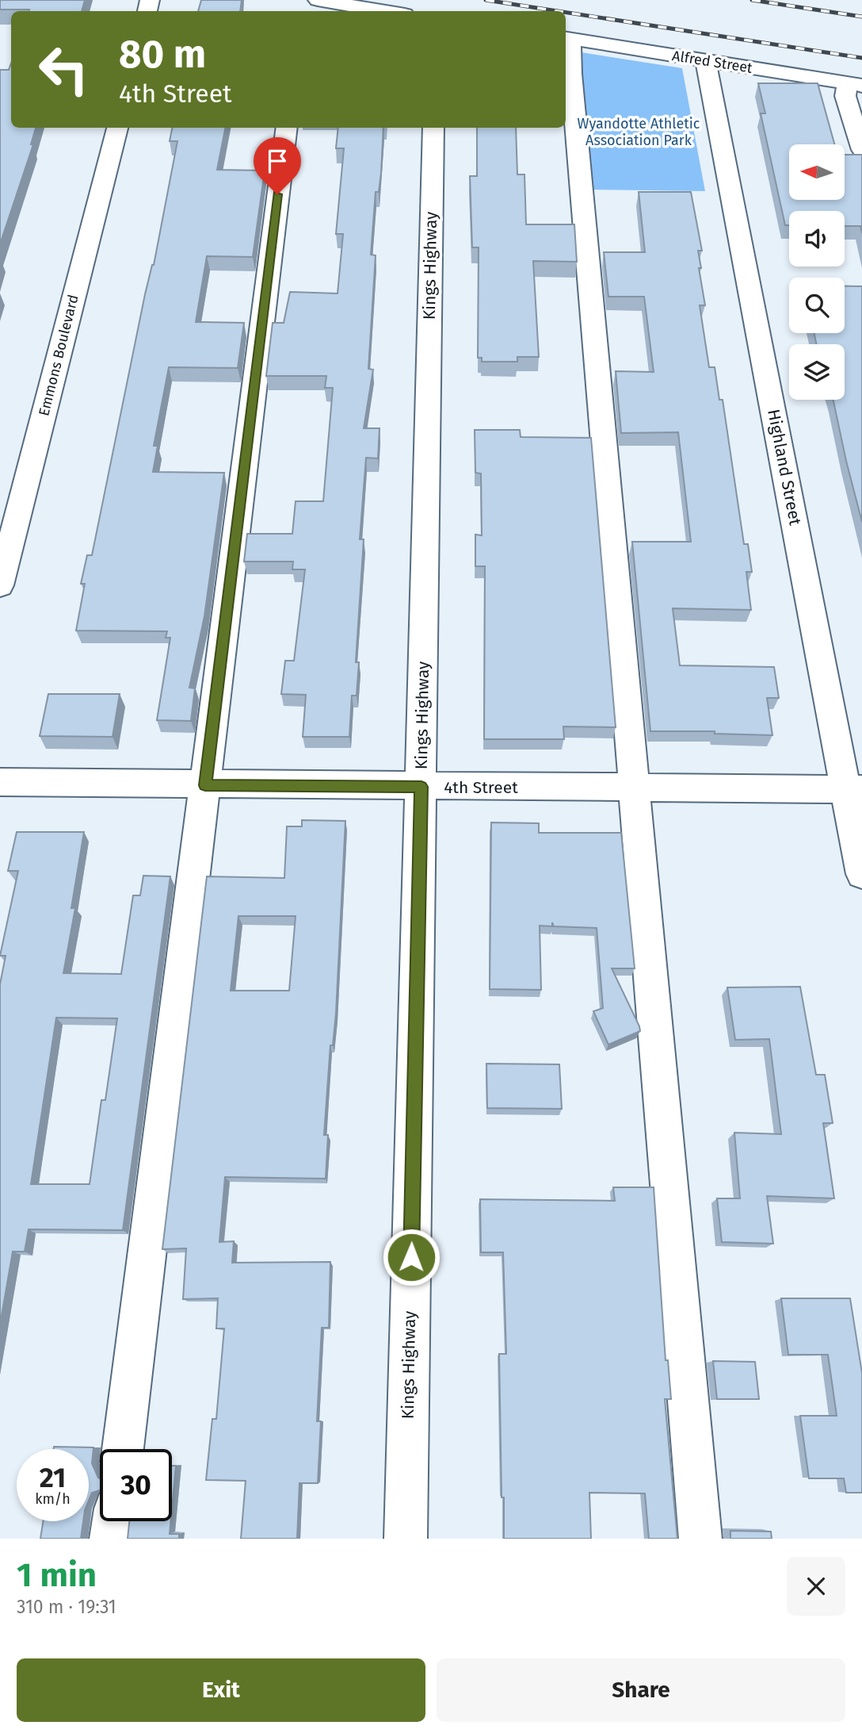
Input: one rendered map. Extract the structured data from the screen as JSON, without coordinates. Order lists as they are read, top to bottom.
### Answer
{
  "streets": {
    "street": [
      "Alfred Street",
      "Kings Highway",
      "Emmons Boulevard",
      "Highland Street",
      "4th Street"
    ]
  },
  "crossings": [
    ["Alfred Street", "Highland Street"],
    ["Kings Highway", "4th Street"],
    ["Highland Street", "4th Street"]
  ],
  "parks": ["Wyandotte Athletic Association Park"],
  "north": "left",
  "page": {
    "turn": ["80 m", "4th Street"],
    "speed": "21 km/h",
    "limit": "30",
    "heading": ["1 min", "310 m · 19:31"],
    "buttons": ["Exit", "Share"]
  }
}
